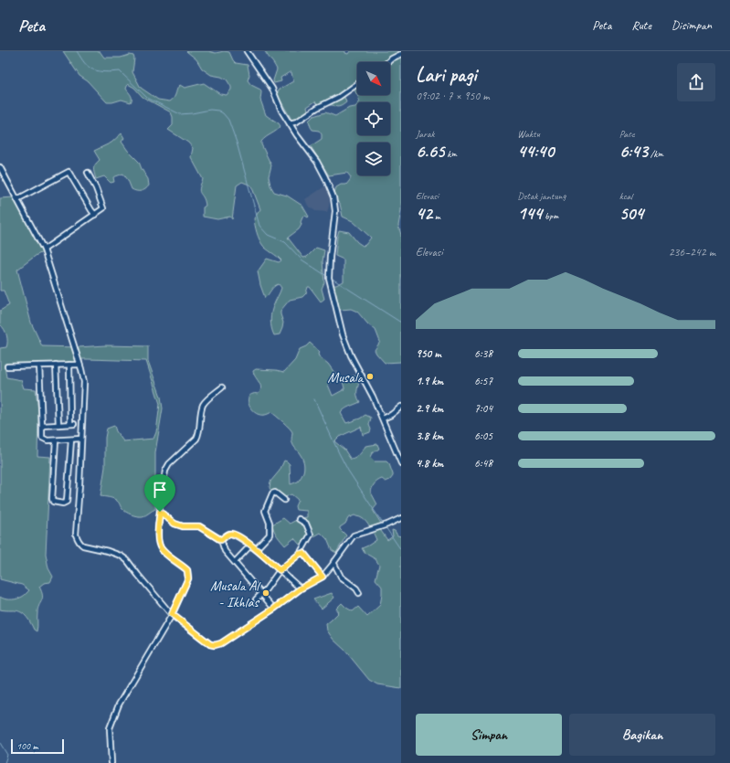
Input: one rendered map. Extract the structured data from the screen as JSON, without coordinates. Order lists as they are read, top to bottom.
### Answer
{
  "places": ["Musala", "Musala Al - Ikhlas"],
  "scale_bar": "100 m",
  "north": "bottom right",
  "page": {
    "header": "Peta",
    "nav": ["Peta", "Rute", "Disimpan"],
    "heading": ["Lari pagi", "09:02 · 7 × 950 m"],
    "stats": [
      ["Jarak", "6.65 km"],
      ["Waktu", "44:40"],
      ["Pace", "6:43 /km"],
      ["Elevasi", "42 m"],
      ["Detak jantung", "144 bpm"],
      ["kcal", "504"]
    ],
    "chart": ["Elevasi", "236–242 m"],
    "list": [
      {
        "name": "950 m",
        "note": "6:38"
      },
      {
        "name": "1.9 km",
        "note": "6:57"
      },
      {
        "name": "2.9 km",
        "note": "7:04"
      },
      {
        "name": "3.8 km",
        "note": "6:05"
      },
      {
        "name": "4.8 km",
        "note": "6:48"
      }
    ],
    "buttons": ["Simpan", "Bagikan"],
    "scale": "100 m"
  }
}
